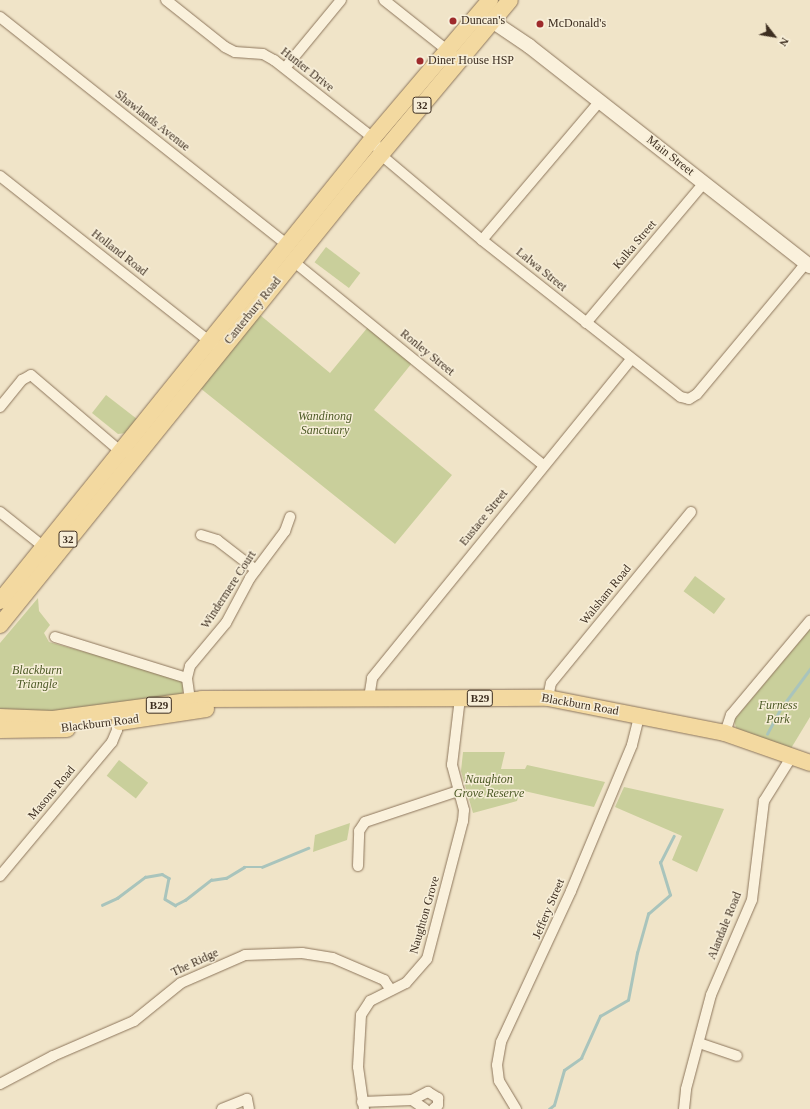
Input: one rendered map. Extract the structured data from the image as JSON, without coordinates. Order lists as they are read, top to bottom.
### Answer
{
  "streets": {
    "main road": [
      "32",
      "Canterbury Road",
      "B29",
      "Blackburn Road"
    ],
    "street": [
      "Hunter Drive",
      "Shawlands Avenue",
      "Main Street",
      "Kalka Street",
      "Holland Road",
      "Lalwa Street",
      "Ronley Street",
      "Eustace Street",
      "Windermere Court",
      "Walsham Road",
      "Masons Road",
      "Jeffery Street",
      "Naughton Grove",
      "Alandale Road",
      "The Ridge"
    ]
  },
  "crossings": [
    ["Hunter Drive", "Lalwa Street"],
    ["Hunter Drive", "Canterbury Road"],
    ["Shawlands Avenue", "Canterbury Road"],
    ["Shawlands Avenue", "Ronley Street"],
    ["Main Street", "Kalka Street"],
    ["Main Street", "Lalwa Street"],
    ["Main Street", "Canterbury Road"],
    ["Kalka Street", "Lalwa Street"],
    ["Holland Road", "Canterbury Road"],
    ["Lalwa Street", "Canterbury Road"],
    ["Lalwa Street", "Eustace Street"],
    ["Canterbury Road", "Ronley Street"],
    ["Ronley Street", "Eustace Street"],
    ["Eustace Street", "Blackburn Road"],
    ["Walsham Road", "Blackburn Road"],
    ["Blackburn Road", "Masons Road"],
    ["Blackburn Road", "Jeffery Street"],
    ["Blackburn Road", "Naughton Grove"],
    ["Blackburn Road", "Alandale Road"],
    ["Naughton Grove", "The Ridge"]
  ],
  "parks": [
    "Wandinong Sanctuary",
    "Blackburn Triangle",
    "Furness Park",
    "Naughton Grove Reserve"
  ],
  "places": ["Duncan's", "McDonald's", "Diner House HSP"],
  "north": "bottom right"
}
